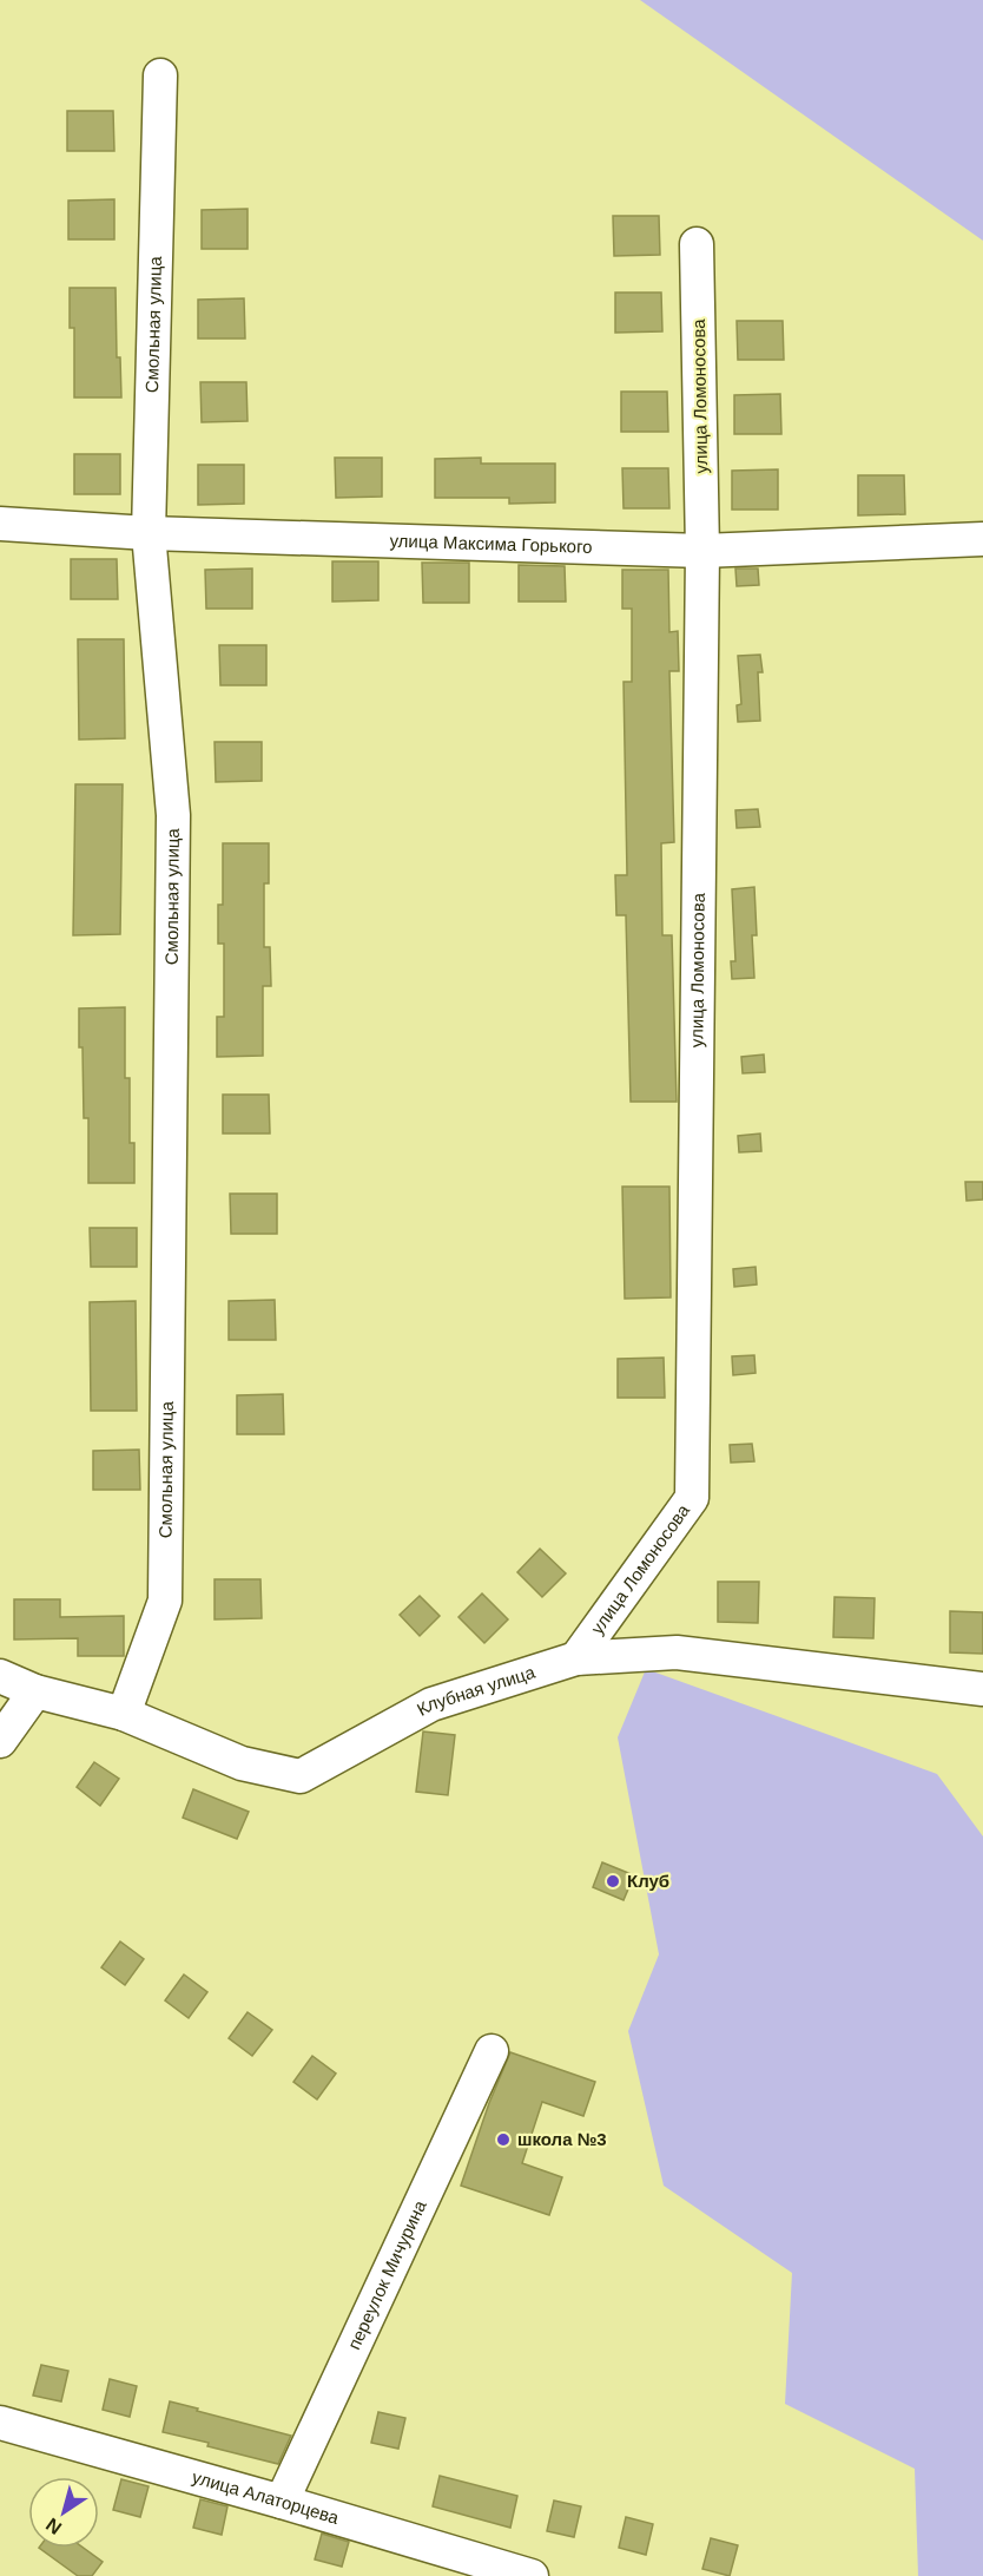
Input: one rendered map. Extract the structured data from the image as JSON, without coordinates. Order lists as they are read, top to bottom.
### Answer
{
  "streets": {
    "street": [
      "Смольная улица",
      "улица Ломоносова",
      "улица Максима Горького",
      "Клубная улица",
      "переулок Мичурина",
      "улица Алаторцева"
    ]
  },
  "crossings": [
    ["Смольная улица", "улица Максима Горького"],
    ["Смольная улица", "Клубная улица"],
    ["улица Ломоносова", "улица Максима Горького"],
    ["улица Ломоносова", "Клубная улица"],
    ["переулок Мичурина", "улица Алаторцева"]
  ],
  "places": ["Клуб", "школа №3"],
  "north": "bottom left"
}
